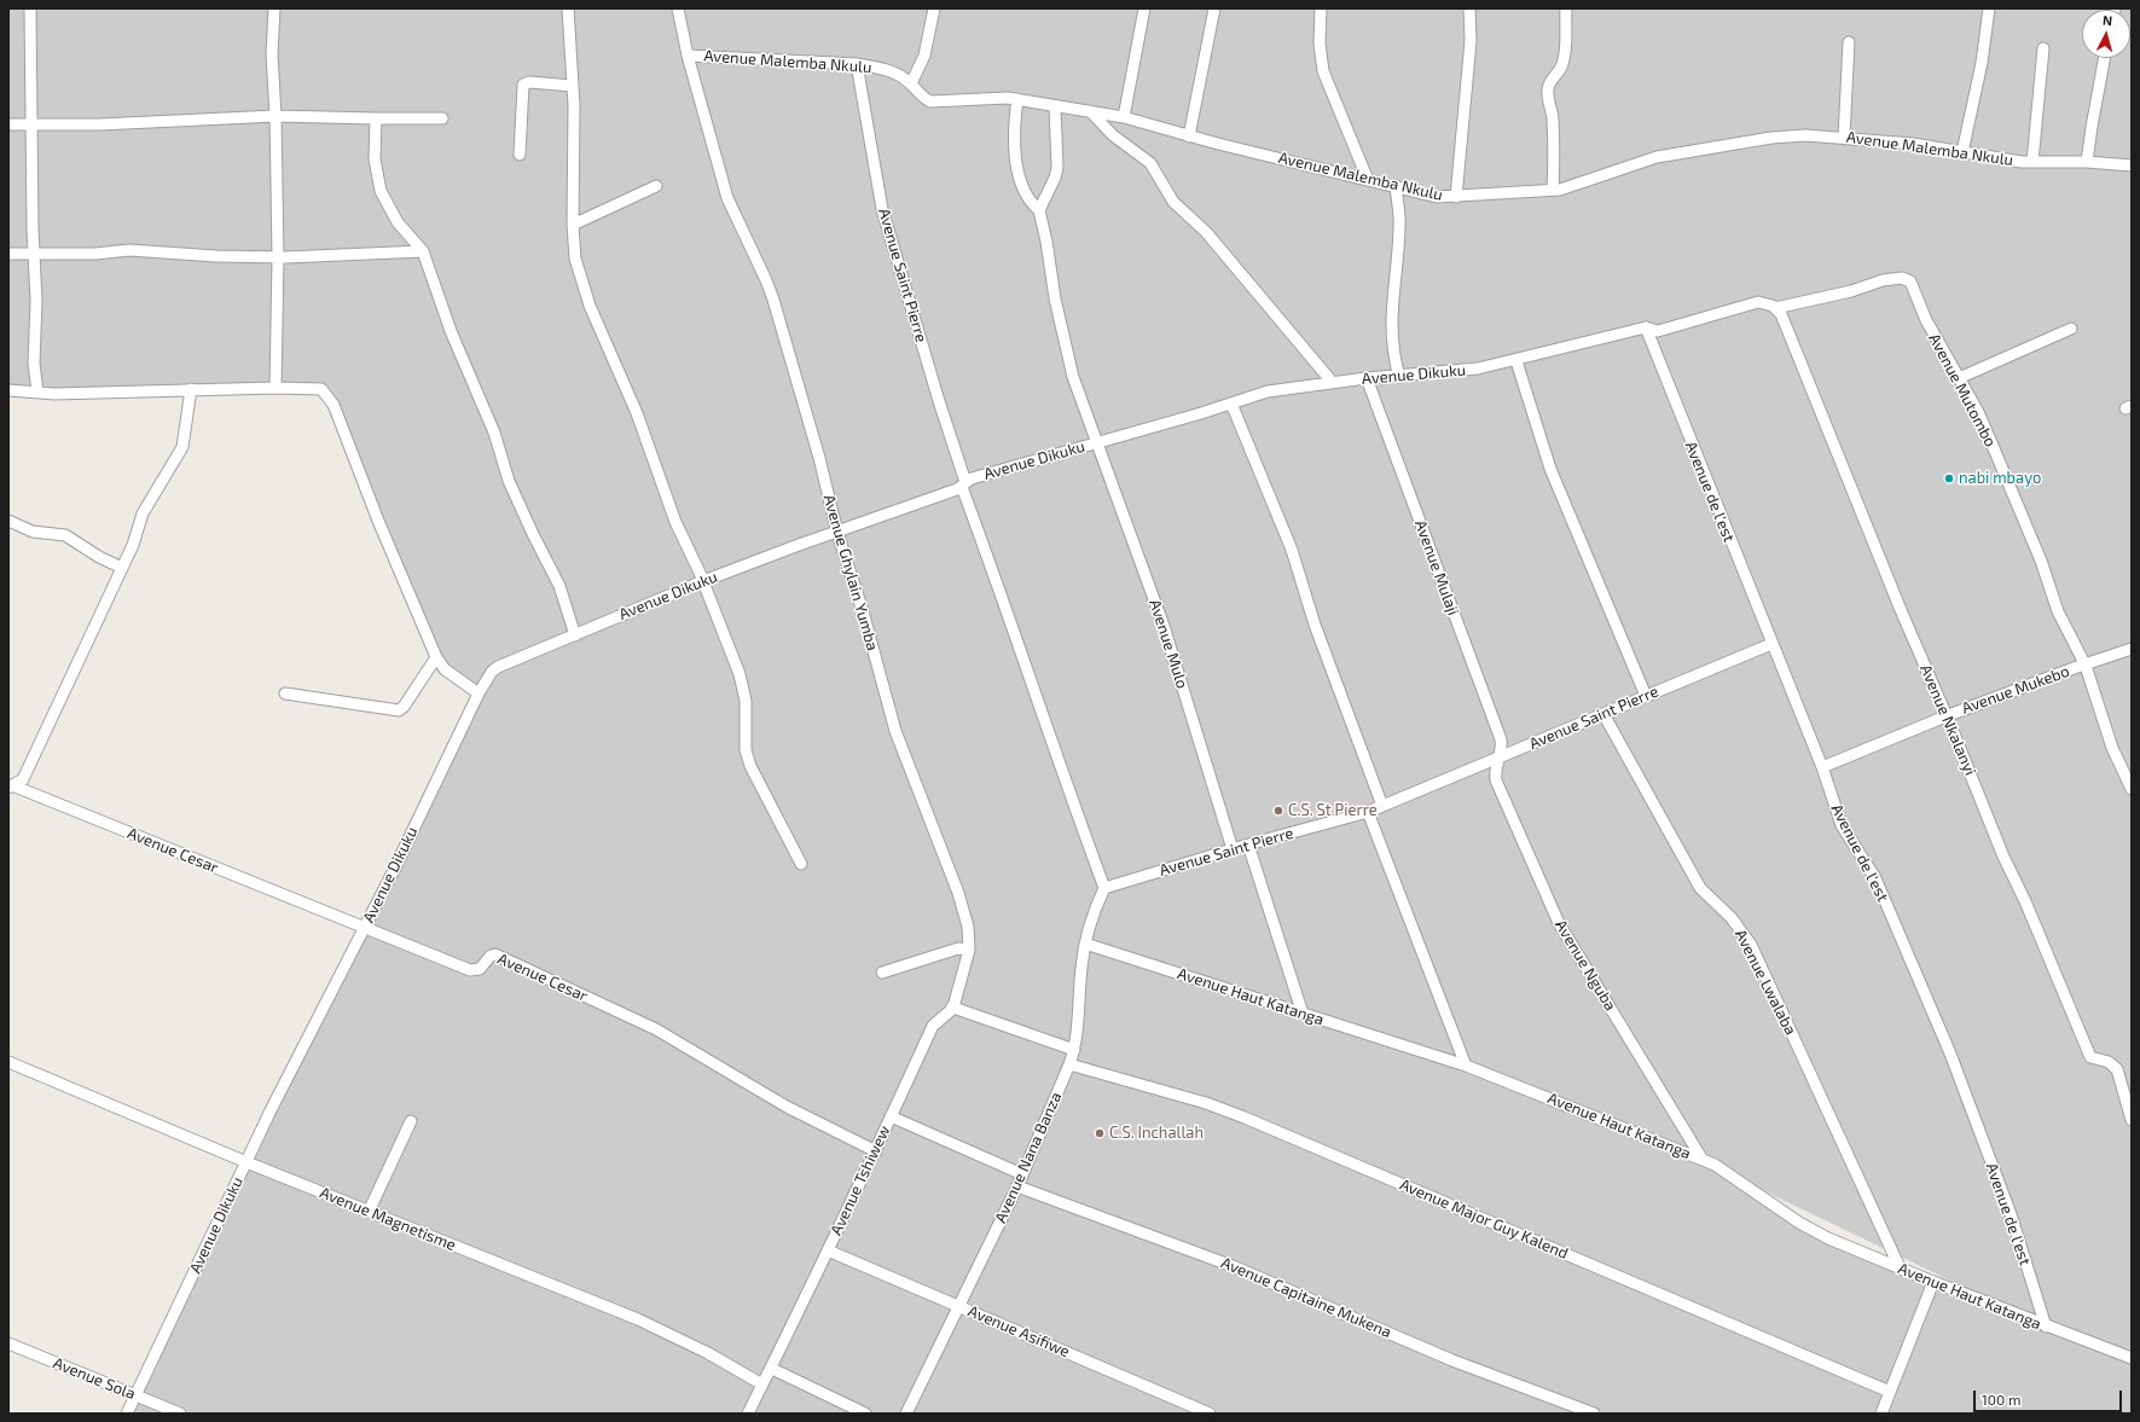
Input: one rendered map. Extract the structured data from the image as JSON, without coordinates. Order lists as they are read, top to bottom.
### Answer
{
  "streets": {
    "street": [
      "Avenue Malemba Nkulu",
      "Avenue Saint Pierre",
      "Avenue Dikuku",
      "Avenue Mutombo",
      "Avenue de l'est",
      "Avenue Mulaji",
      "Avenue Ghylain Yumba",
      "Avenue Mulo",
      "Avenue Mukebo",
      "Avenue Nkalanyi",
      "Avenue Cesar",
      "Avenue Nguba",
      "Avenue Lwalaba",
      "Avenue Haut Katanga",
      "Avenue Nana Banza",
      "Avenue Tshiwew",
      "Avenue Magnetisme",
      "Avenue Major Guy Kalend",
      "Avenue Capitaine Mukena",
      "Avenue Asifiwe",
      "Avenue Sola"
    ]
  },
  "crossings": [
    ["Avenue Malemba Nkulu", "Avenue Saint Pierre"],
    ["Avenue Malemba Nkulu", "Avenue Ghylain Yumba"],
    ["Avenue Saint Pierre", "Avenue Dikuku"],
    ["Avenue Saint Pierre", "Avenue de l'est"],
    ["Avenue Saint Pierre", "Avenue Mulaji"],
    ["Avenue Saint Pierre", "Avenue Mulo"],
    ["Avenue Saint Pierre", "Avenue Nguba"],
    ["Avenue Saint Pierre", "Avenue Lwalaba"],
    ["Avenue Saint Pierre", "Avenue Nana Banza"],
    ["Avenue Dikuku", "Avenue Mutombo"],
    ["Avenue Dikuku", "Avenue de l'est"],
    ["Avenue Dikuku", "Avenue Mulaji"],
    ["Avenue Dikuku", "Avenue Ghylain Yumba"],
    ["Avenue Dikuku", "Avenue Mulo"],
    ["Avenue Dikuku", "Avenue Nkalanyi"],
    ["Avenue Dikuku", "Avenue Cesar"],
    ["Avenue Dikuku", "Avenue Magnetisme"],
    ["Avenue Dikuku", "Avenue Sola"],
    ["Avenue Mutombo", "Avenue Mukebo"],
    ["Avenue Mutombo", "Avenue Nkalanyi"],
    ["Avenue de l'est", "Avenue Mukebo"],
    ["Avenue de l'est", "Avenue Haut Katanga"],
    ["Avenue Mulaji", "Avenue Nguba"],
    ["Avenue Mukebo", "Avenue Nkalanyi"],
    ["Avenue Cesar", "Avenue Tshiwew"],
    ["Avenue Nguba", "Avenue Haut Katanga"],
    ["Avenue Lwalaba", "Avenue Haut Katanga"],
    ["Avenue Haut Katanga", "Avenue Nana Banza"],
    ["Avenue Nana Banza", "Avenue Major Guy Kalend"],
    ["Avenue Nana Banza", "Avenue Capitaine Mukena"],
    ["Avenue Nana Banza", "Avenue Asifiwe"],
    ["Avenue Tshiwew", "Avenue Magnetisme"],
    ["Avenue Tshiwew", "Avenue Asifiwe"]
  ],
  "places": ["nabi mbayo", "C.S. St Pierre", "C.S. Inchallah"],
  "scale_bar": "100 m",
  "north": "top"
}
